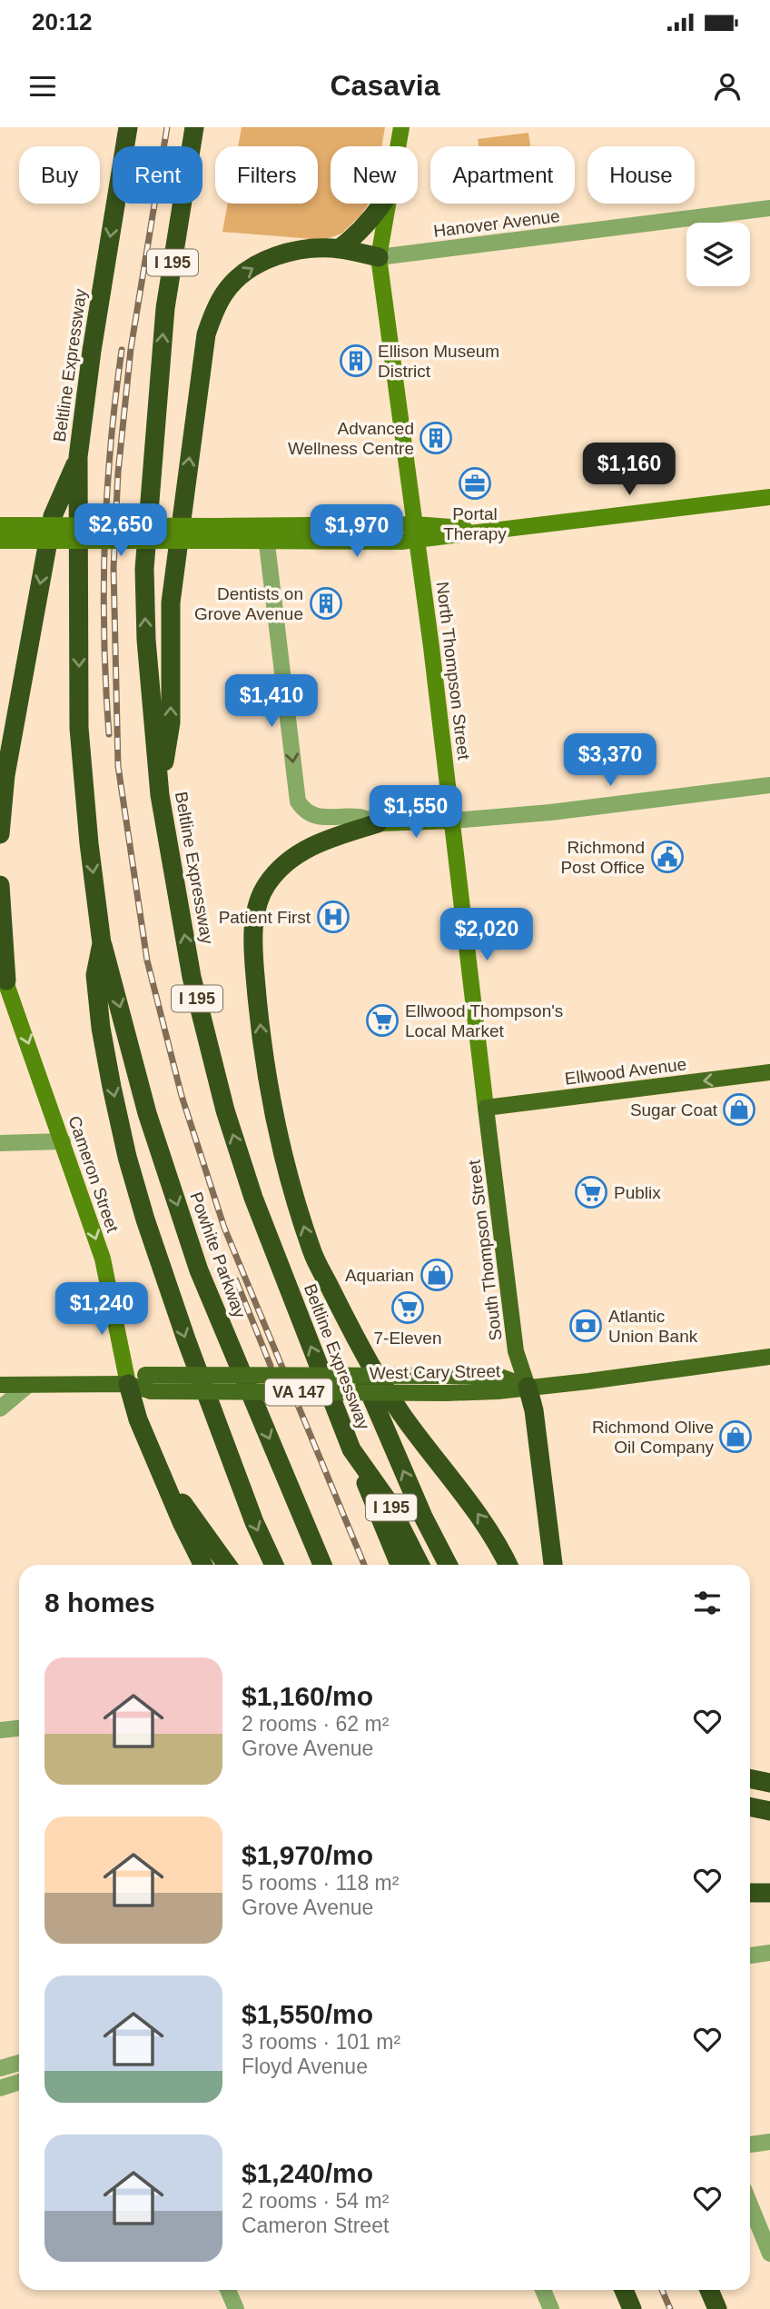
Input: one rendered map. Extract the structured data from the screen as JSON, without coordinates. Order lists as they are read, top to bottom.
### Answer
{
  "streets": {
    "highway": ["I 195", "Beltline Expressway", "Powhite Parkway"],
    "main road": [
      "North Thompson Street",
      "Ellwood Avenue",
      "Cameron Street",
      "South Thompson Street",
      "West Cary Street",
      "VA 147"
    ],
    "street": ["Hanover Avenue"]
  },
  "crossings": [
    ["Hanover Avenue", "North Thompson Street"],
    ["Beltline Expressway", "Powhite Parkway"],
    ["North Thompson Street", "Ellwood Avenue"],
    ["North Thompson Street", "South Thompson Street"],
    ["Ellwood Avenue", "South Thompson Street"],
    ["Cameron Street", "West Cary Street"],
    ["Cameron Street", "VA 147"],
    ["South Thompson Street", "West Cary Street"],
    ["West Cary Street", "VA 147"]
  ],
  "one_way": ["Ellwood Avenue", "Cameron Street"],
  "places": {
    "building": ["Ellison Museum District", "Advanced Wellness Centre", "Dentists on Grove Avenue"],
    "office": ["Portal Therapy"],
    "public building": ["Richmond Post Office"],
    "hospital": ["Patient First"],
    "supermarket": ["Ellwood Thompson's Local Market", "Publix", "7-Eleven"],
    "shop": ["Sugar Coat", "Aquarian", "Richmond Olive Oil Company"],
    "bank": ["Atlantic Union Bank"]
  },
  "page": {
    "status": "20:12",
    "header": "Casavia",
    "chip": [
      "Buy",
      "Rent",
      "Filters",
      "New",
      "Apartment",
      "House"
    ],
    "price": [
      "$1,160",
      "$2,650",
      "$1,970",
      "$1,410",
      "$3,370",
      "$1,550",
      "$2,020",
      "$1,240"
    ],
    "heading": "8 homes",
    "list": [
      {
        "name": "$1,160/mo",
        "note": "2 rooms · 62 m² · Grove Avenue"
      },
      {
        "name": "$1,970/mo",
        "note": "5 rooms · 118 m² · Grove Avenue"
      },
      {
        "name": "$1,550/mo",
        "note": "3 rooms · 101 m² · Floyd Avenue"
      },
      {
        "name": "$1,240/mo",
        "note": "2 rooms · 54 m² · Cameron Street"
      }
    ]
  }
}
